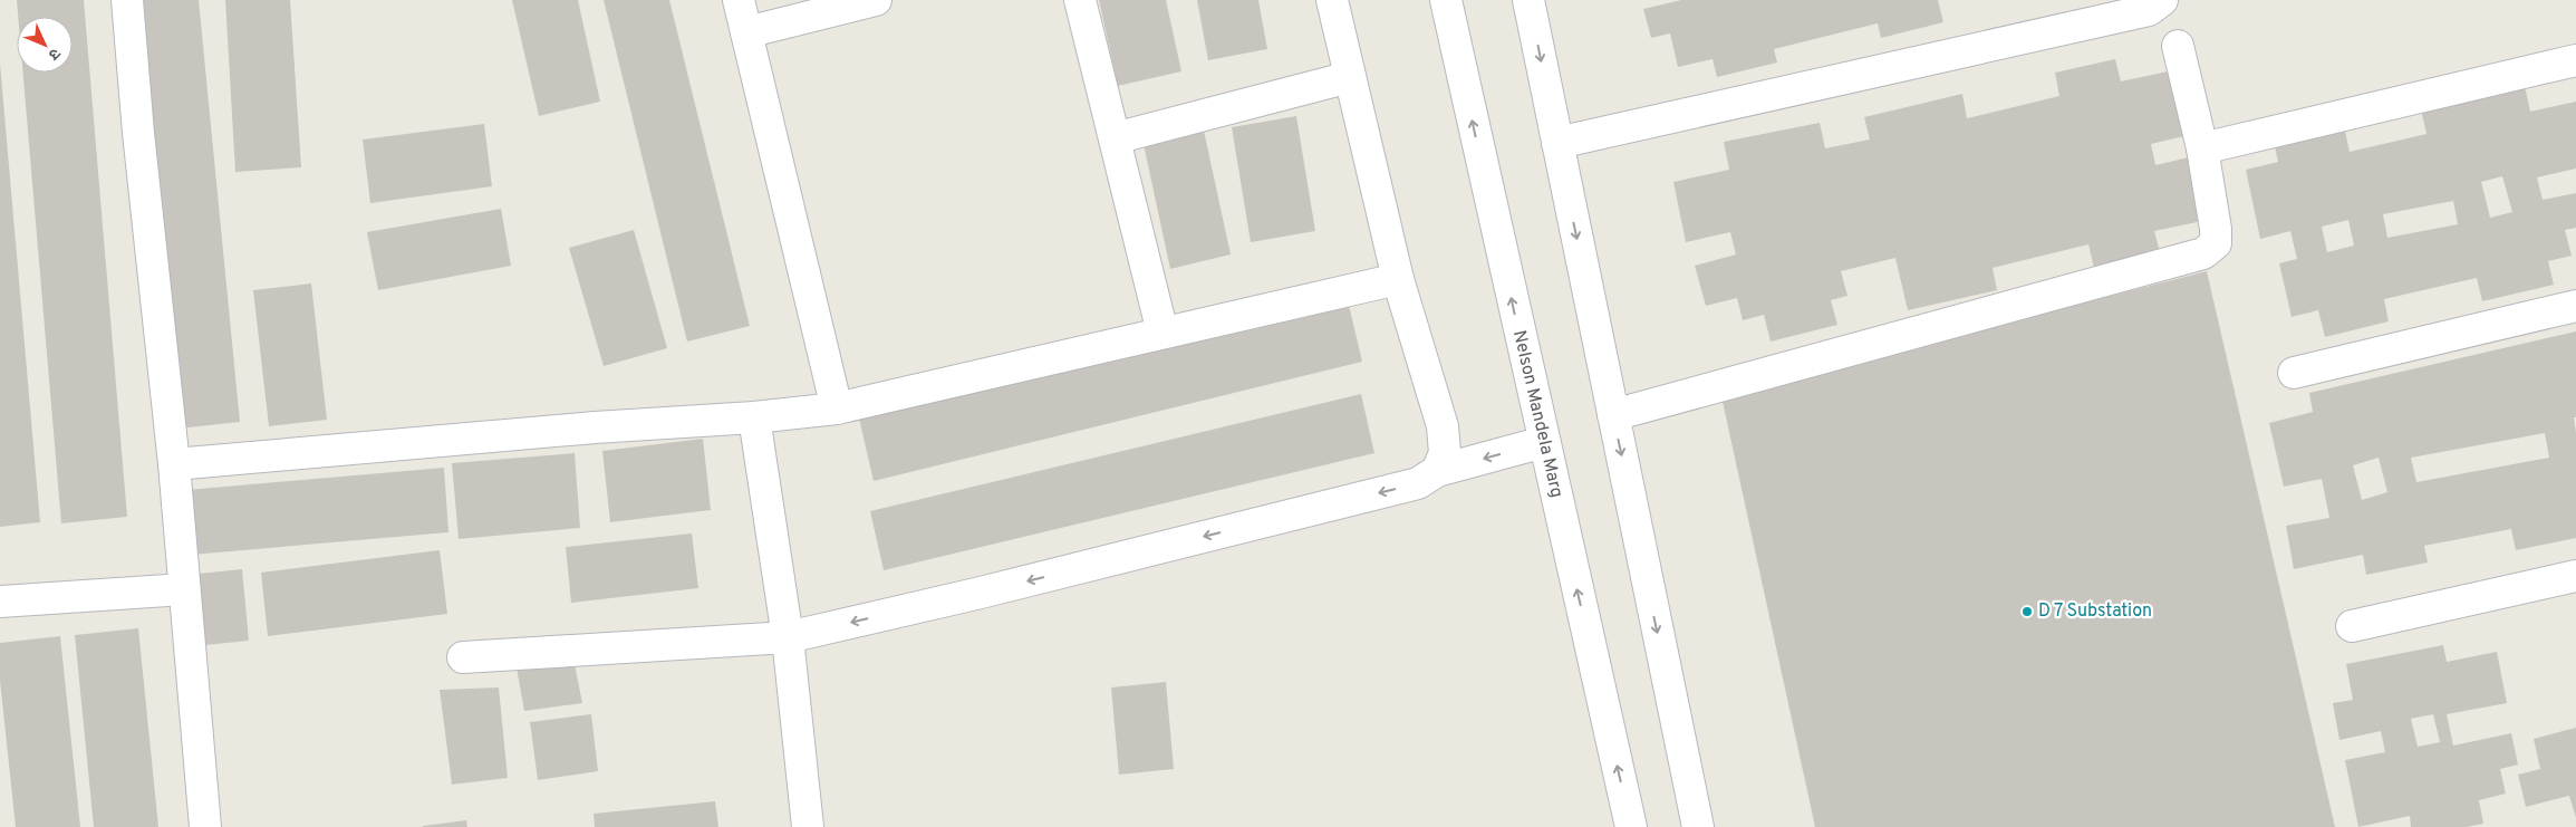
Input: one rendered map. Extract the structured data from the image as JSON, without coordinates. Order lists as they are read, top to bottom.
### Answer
{
  "streets": {
    "street": ["Nelson Mandela Marg"]
  },
  "places": ["D 7 Substation"],
  "north": "bottom right"
}
